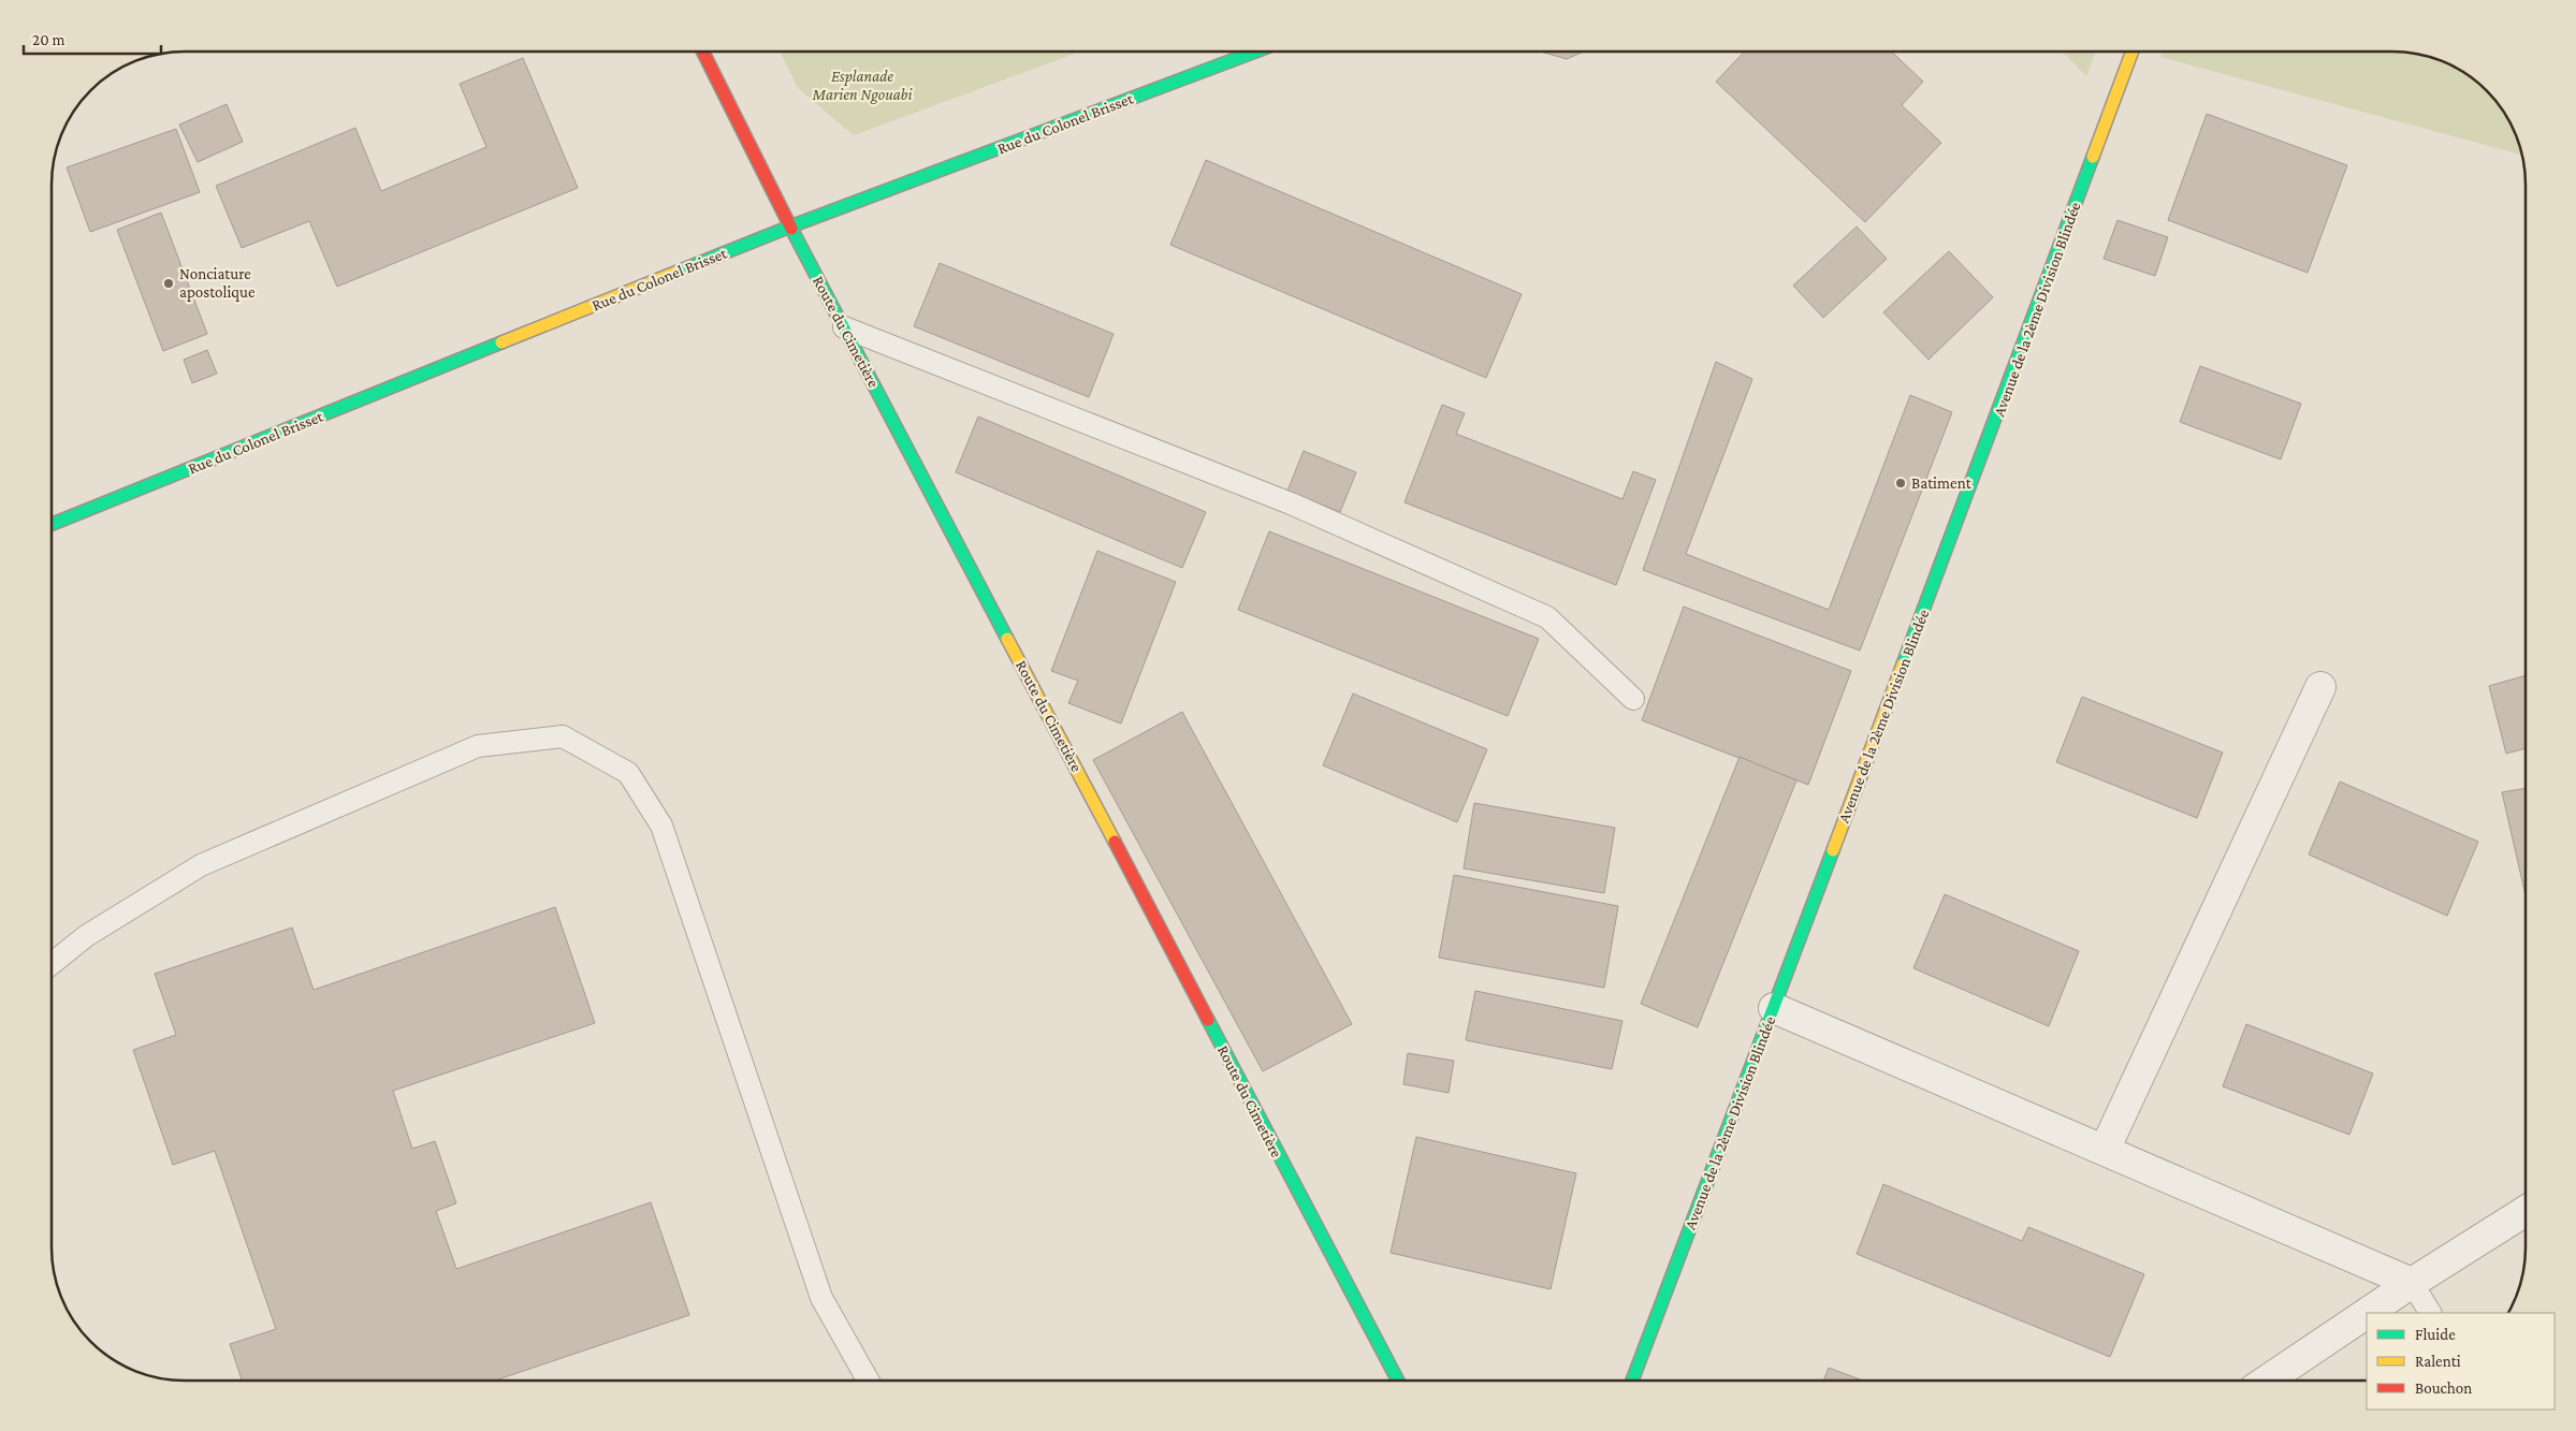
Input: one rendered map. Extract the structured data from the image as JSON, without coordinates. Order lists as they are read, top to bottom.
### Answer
{
  "streets": {
    "street": ["Rue du Colonel Brisset", "Avenue de la 2ème Division Blindée", "Route du Cimetière"]
  },
  "crossings": [
    ["Rue du Colonel Brisset", "Route du Cimetière"]
  ],
  "parks": ["Esplanade Marien Ngouabi"],
  "places": ["Nonciature apostolique", "Batiment"],
  "legend": ["Fluide", "Ralenti", "Bouchon"],
  "scale_bar": "20 m"
}
